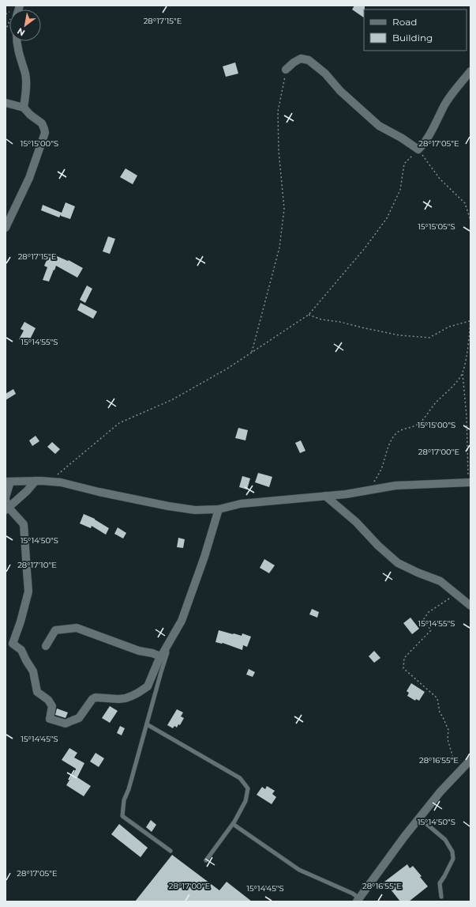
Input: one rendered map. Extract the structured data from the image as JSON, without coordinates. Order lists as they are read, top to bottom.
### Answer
{
  "legend": ["Road", "Building"],
  "north": "bottom left",
  "coordinates": [
    "28°17'15\"E",
    "15°15'00\"S",
    "28°17'05\"E",
    "15°15'05\"S",
    "15°14'55\"S",
    "28°17'00\"E",
    "15°14'50\"S",
    "28°17'10\"E",
    "15°14'45\"S",
    "28°16'55\"E"
  ]
}
